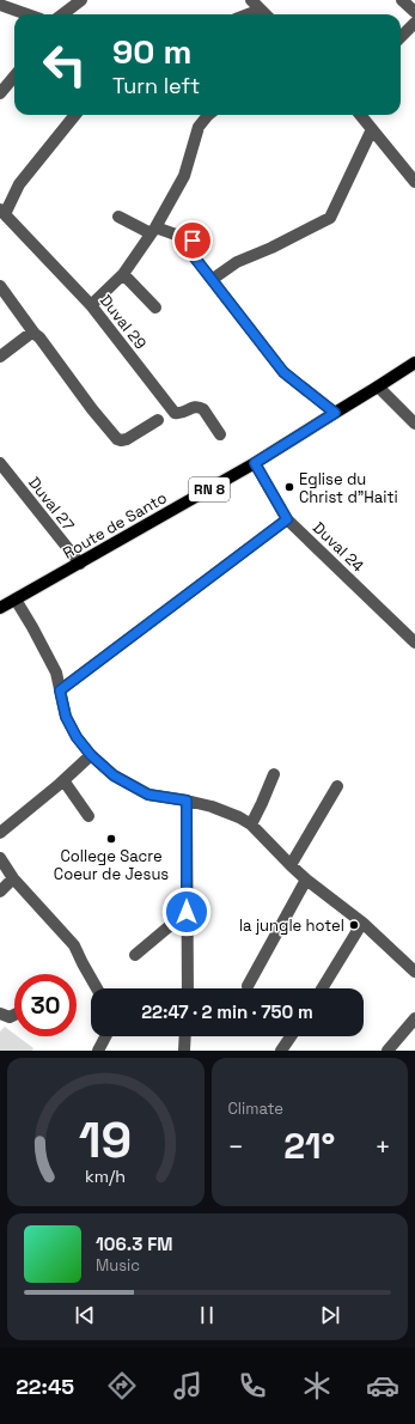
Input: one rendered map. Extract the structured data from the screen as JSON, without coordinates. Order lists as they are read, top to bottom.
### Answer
{
  "streets": {
    "main road": ["RN 8", "Route de Santo"],
    "street": ["Duval 29", "Duval 27", "Duval 24"]
  },
  "crossings": [
    ["Duval 27", "Route de Santo"],
    ["Route de Santo", "Duval 24"]
  ],
  "places": ["Eglise du Christ d\"Haiti", "College Sacre Coeur de Jesus", "la jungle hotel"],
  "page": {
    "turn": ["90 m", "Turn left"],
    "limit": "30",
    "trip": "22:47 · 2 min · 750 m",
    "tile": "Climate",
    "heat": ["−", "21°", "+"],
    "song": ["106.3 FM", "Music"],
    "tabs": "22:45",
    "gauge": ["19", "km/h"]
  }
}
